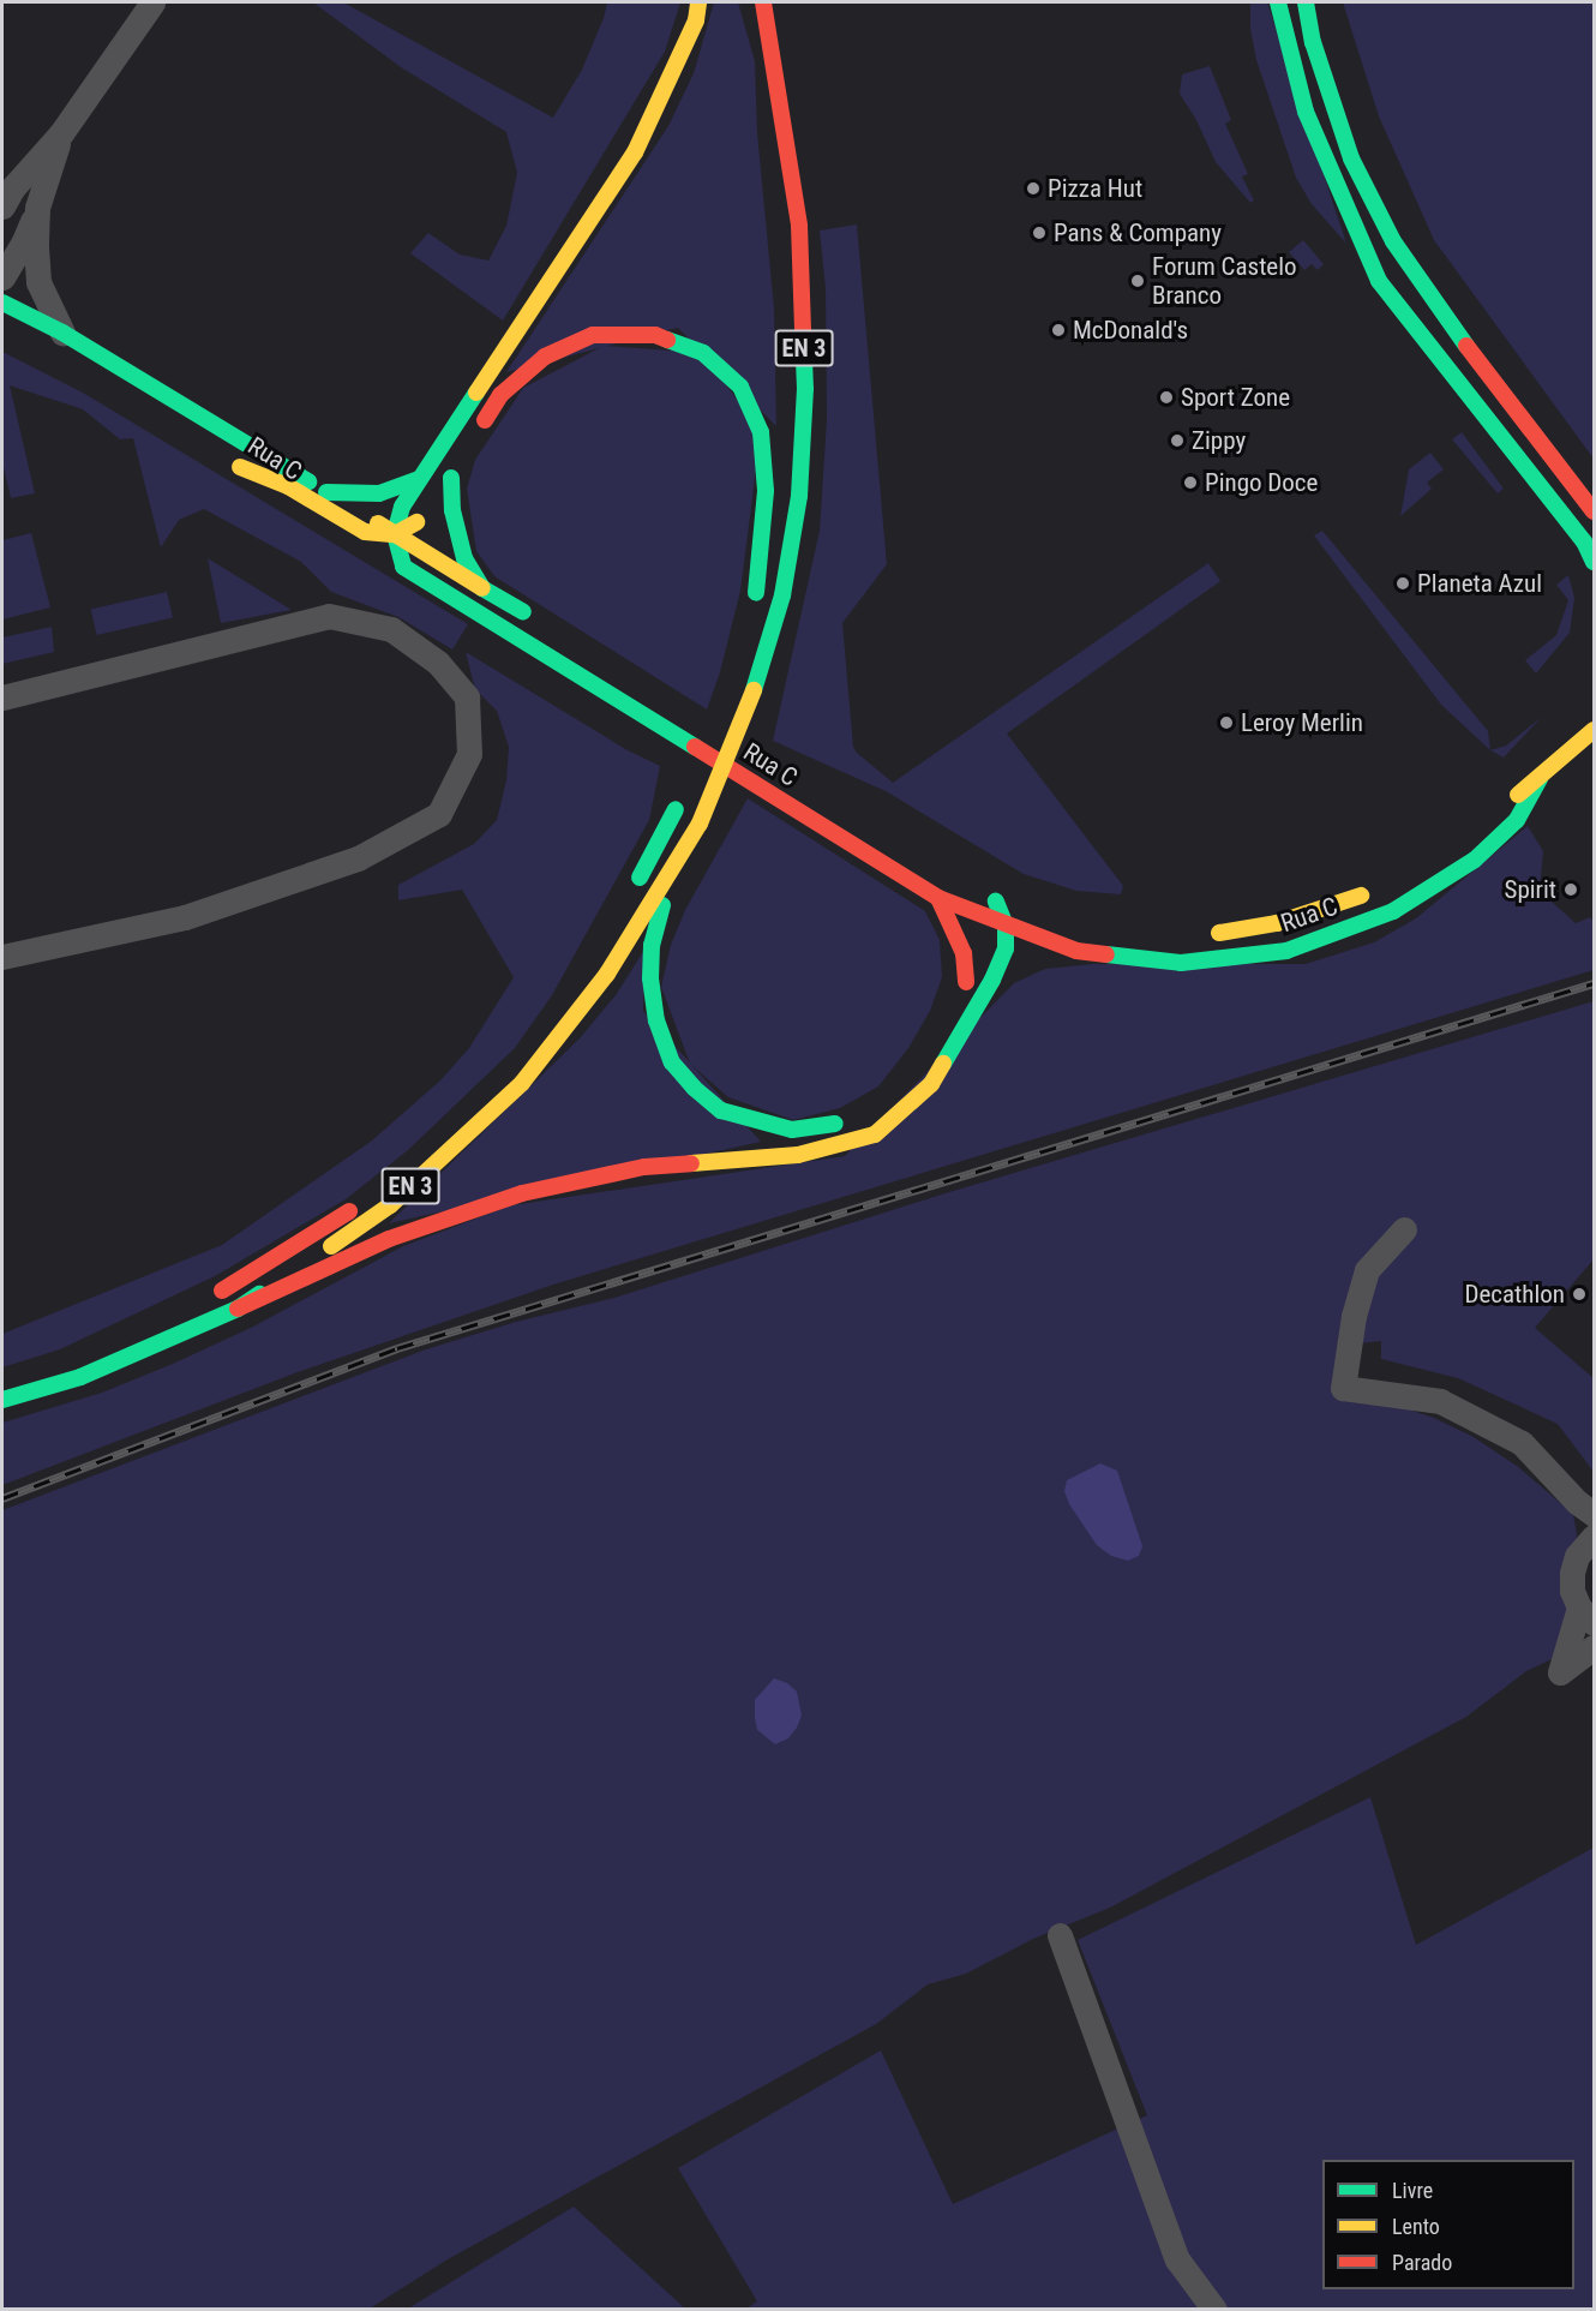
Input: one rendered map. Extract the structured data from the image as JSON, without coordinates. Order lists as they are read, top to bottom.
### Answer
{
  "streets": {
    "main road": ["EN 3", "Rua C"]
  },
  "places": [
    "Pizza Hut",
    "Pans & Company",
    "Forum Castelo Branco",
    "McDonald's",
    "Sport Zone",
    "Zippy",
    "Pingo Doce",
    "Planeta Azul",
    "Leroy Merlin",
    "Spirit",
    "Decathlon"
  ],
  "legend": ["Livre", "Lento", "Parado"]
}
